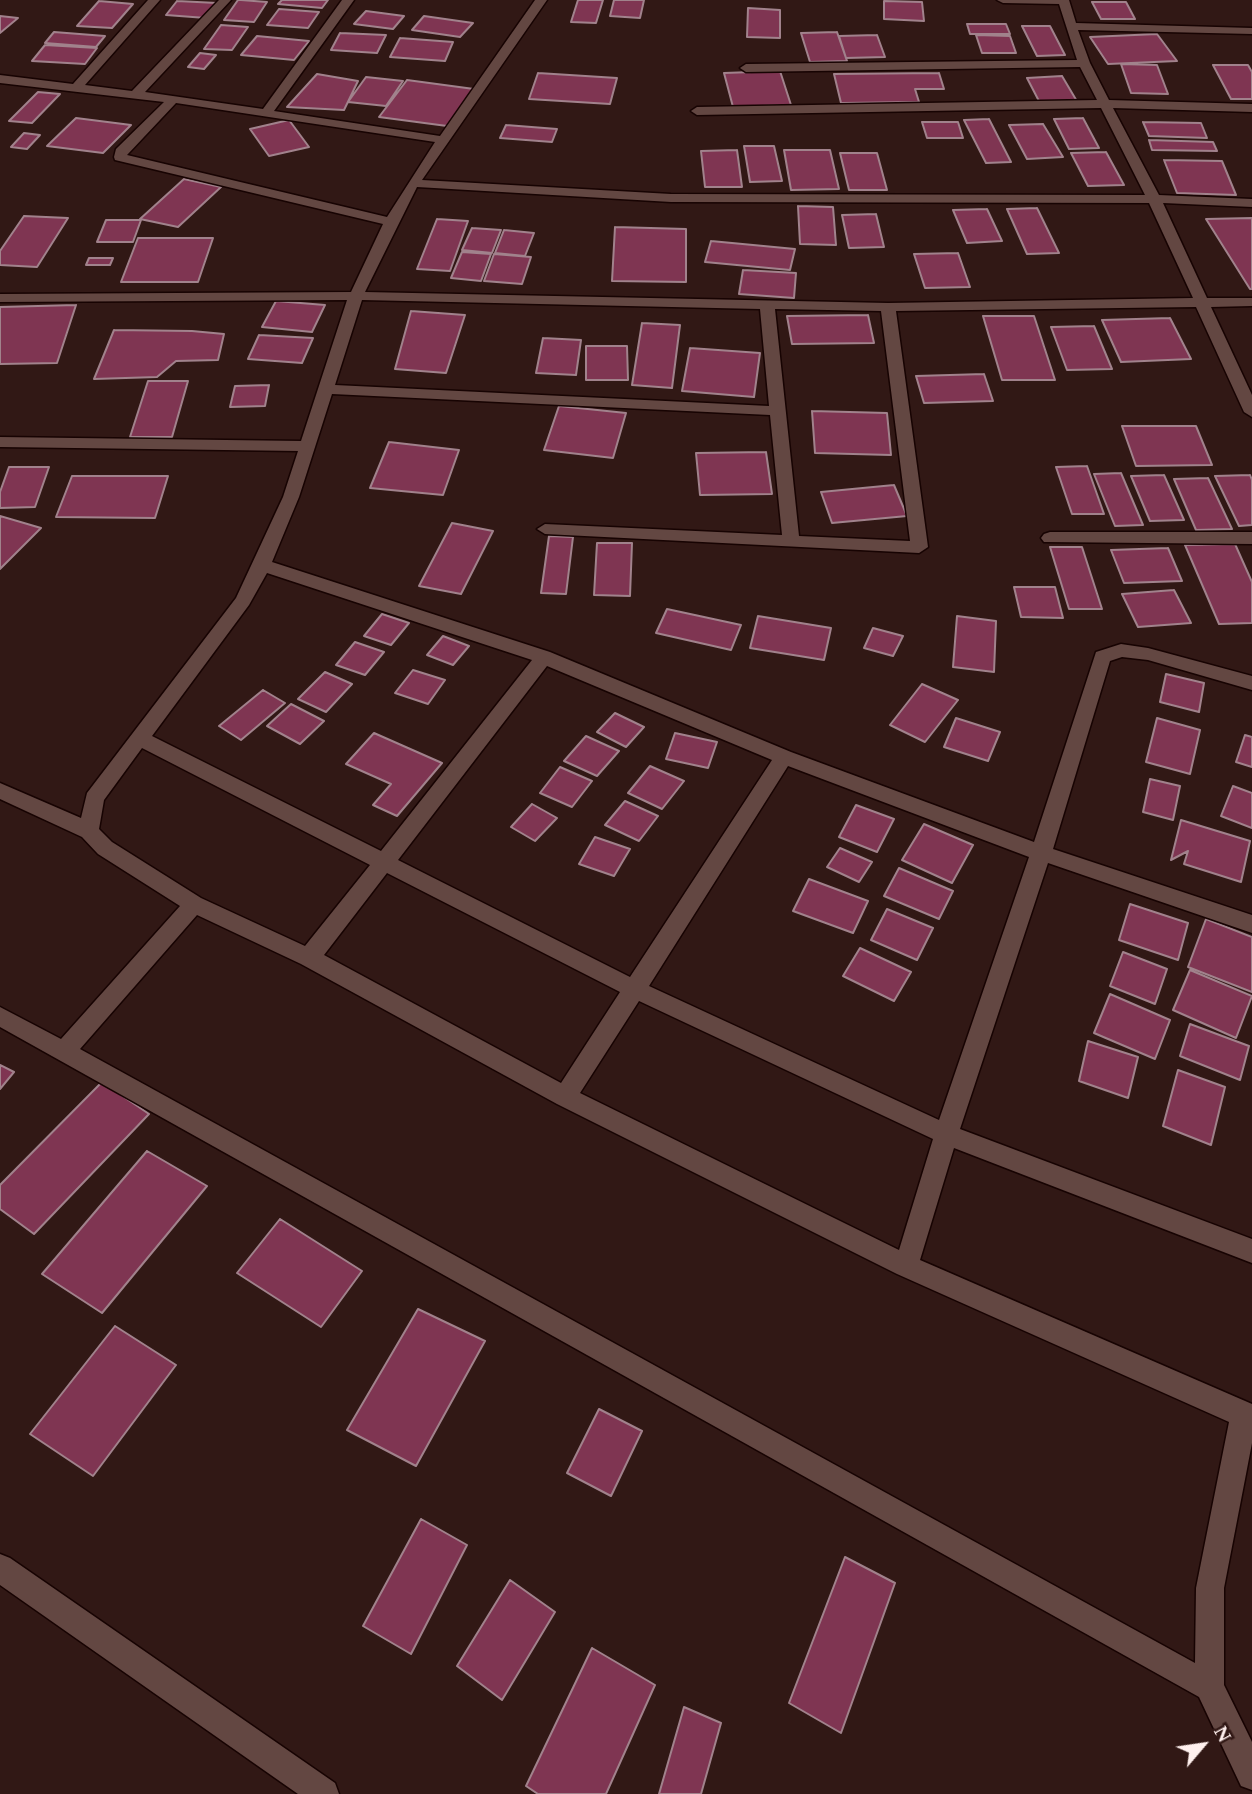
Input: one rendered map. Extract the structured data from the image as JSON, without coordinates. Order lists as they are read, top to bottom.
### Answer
{
  "north": "top right"
}
